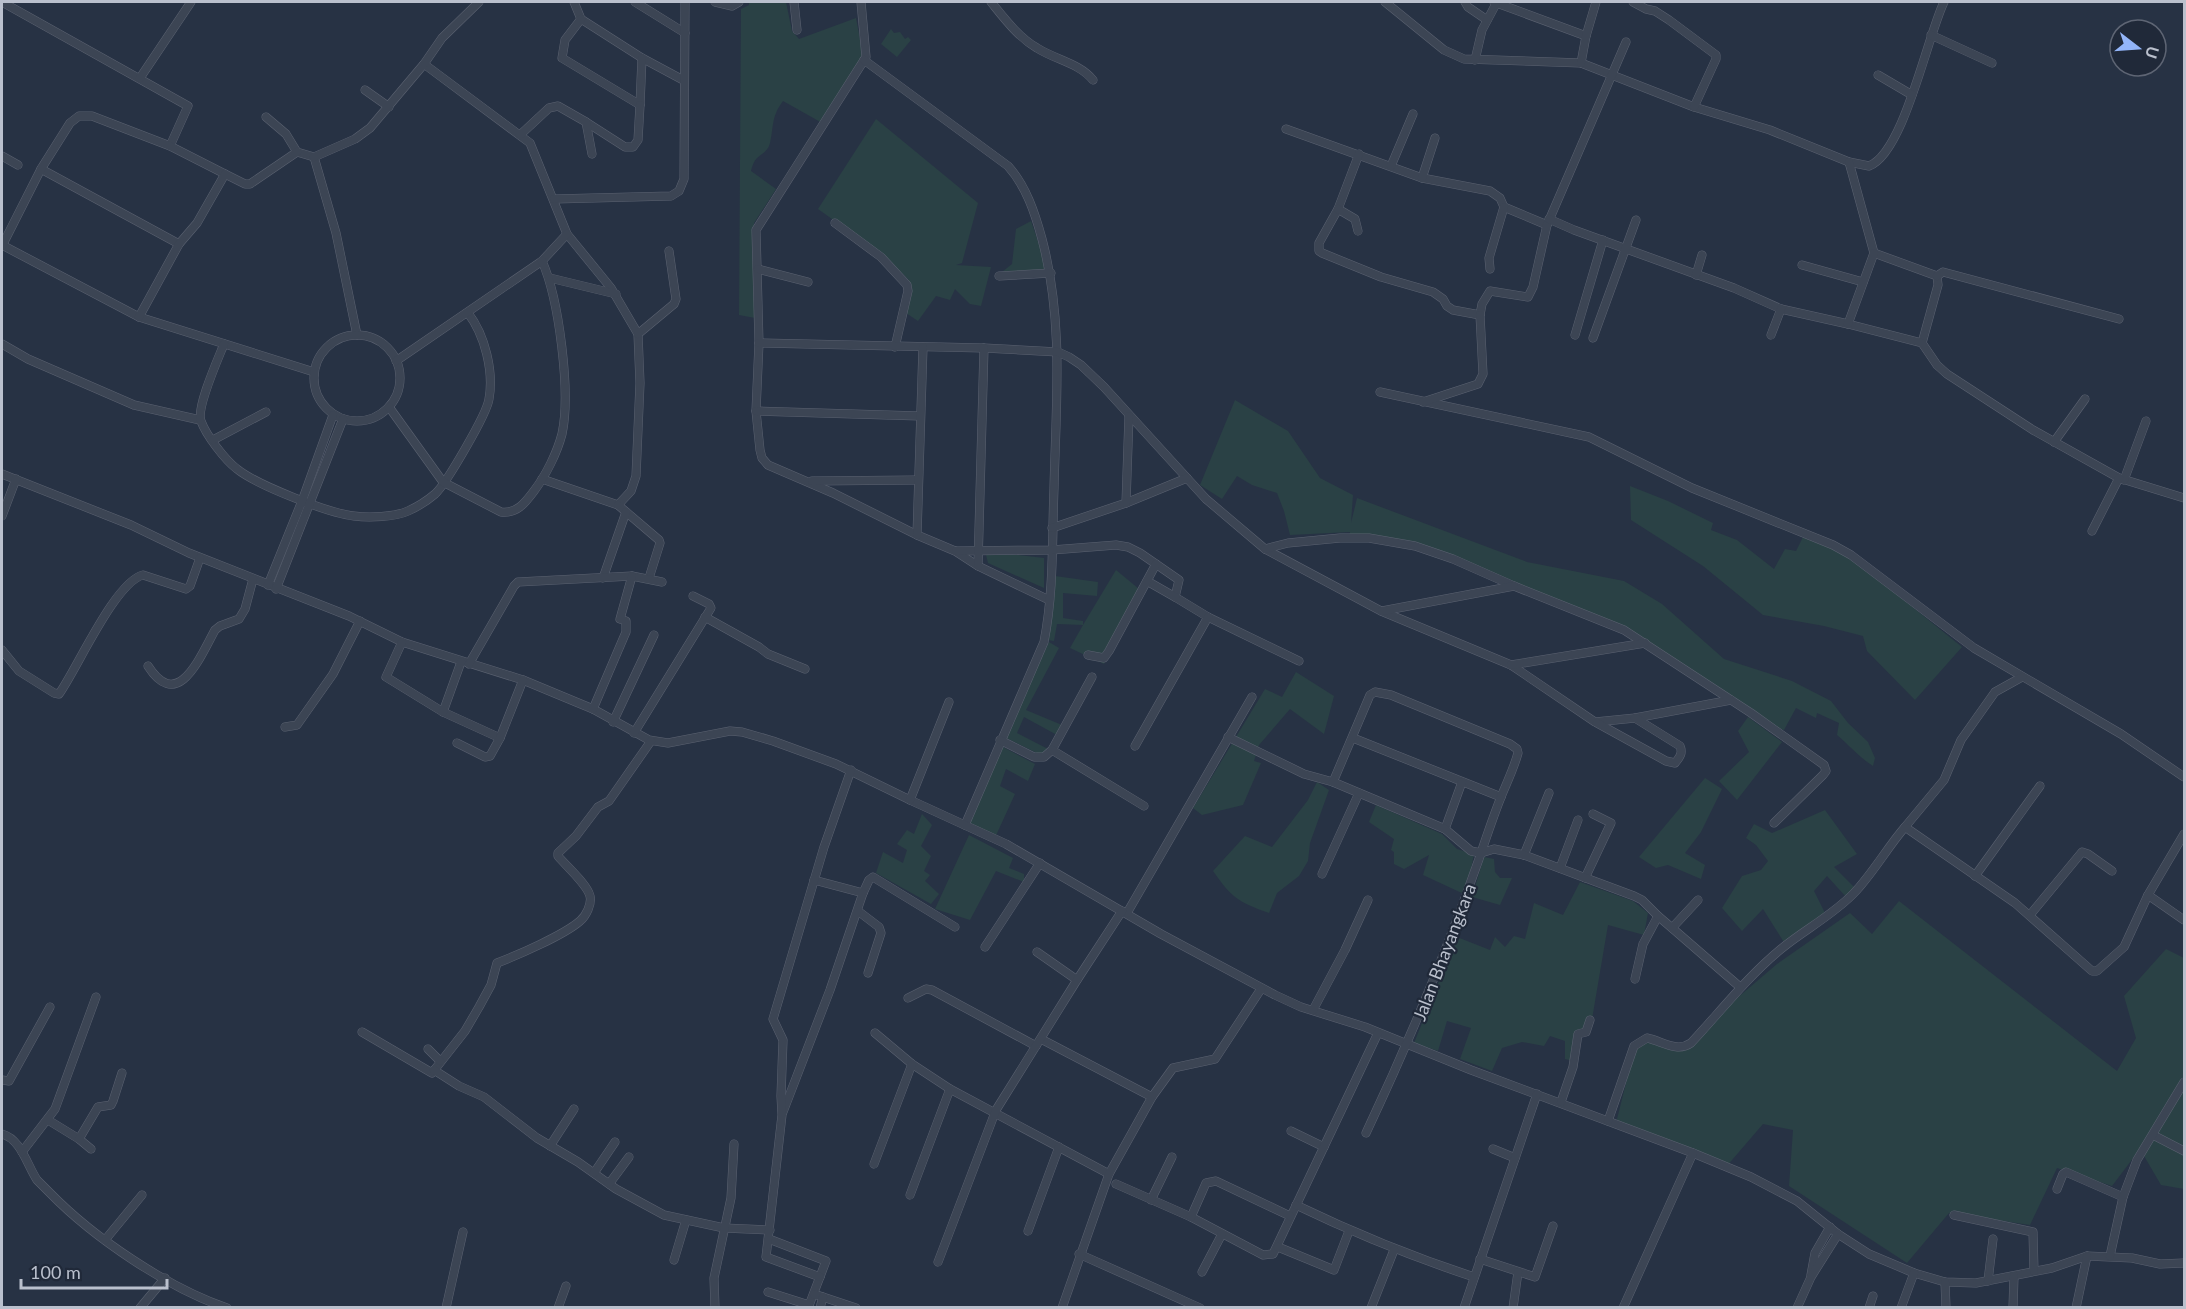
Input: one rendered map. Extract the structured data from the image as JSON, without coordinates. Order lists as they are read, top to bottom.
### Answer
{
  "streets": {
    "street": ["Jalan Bhayangkara"]
  },
  "scale_bar": "100 m",
  "north": "right"
}
